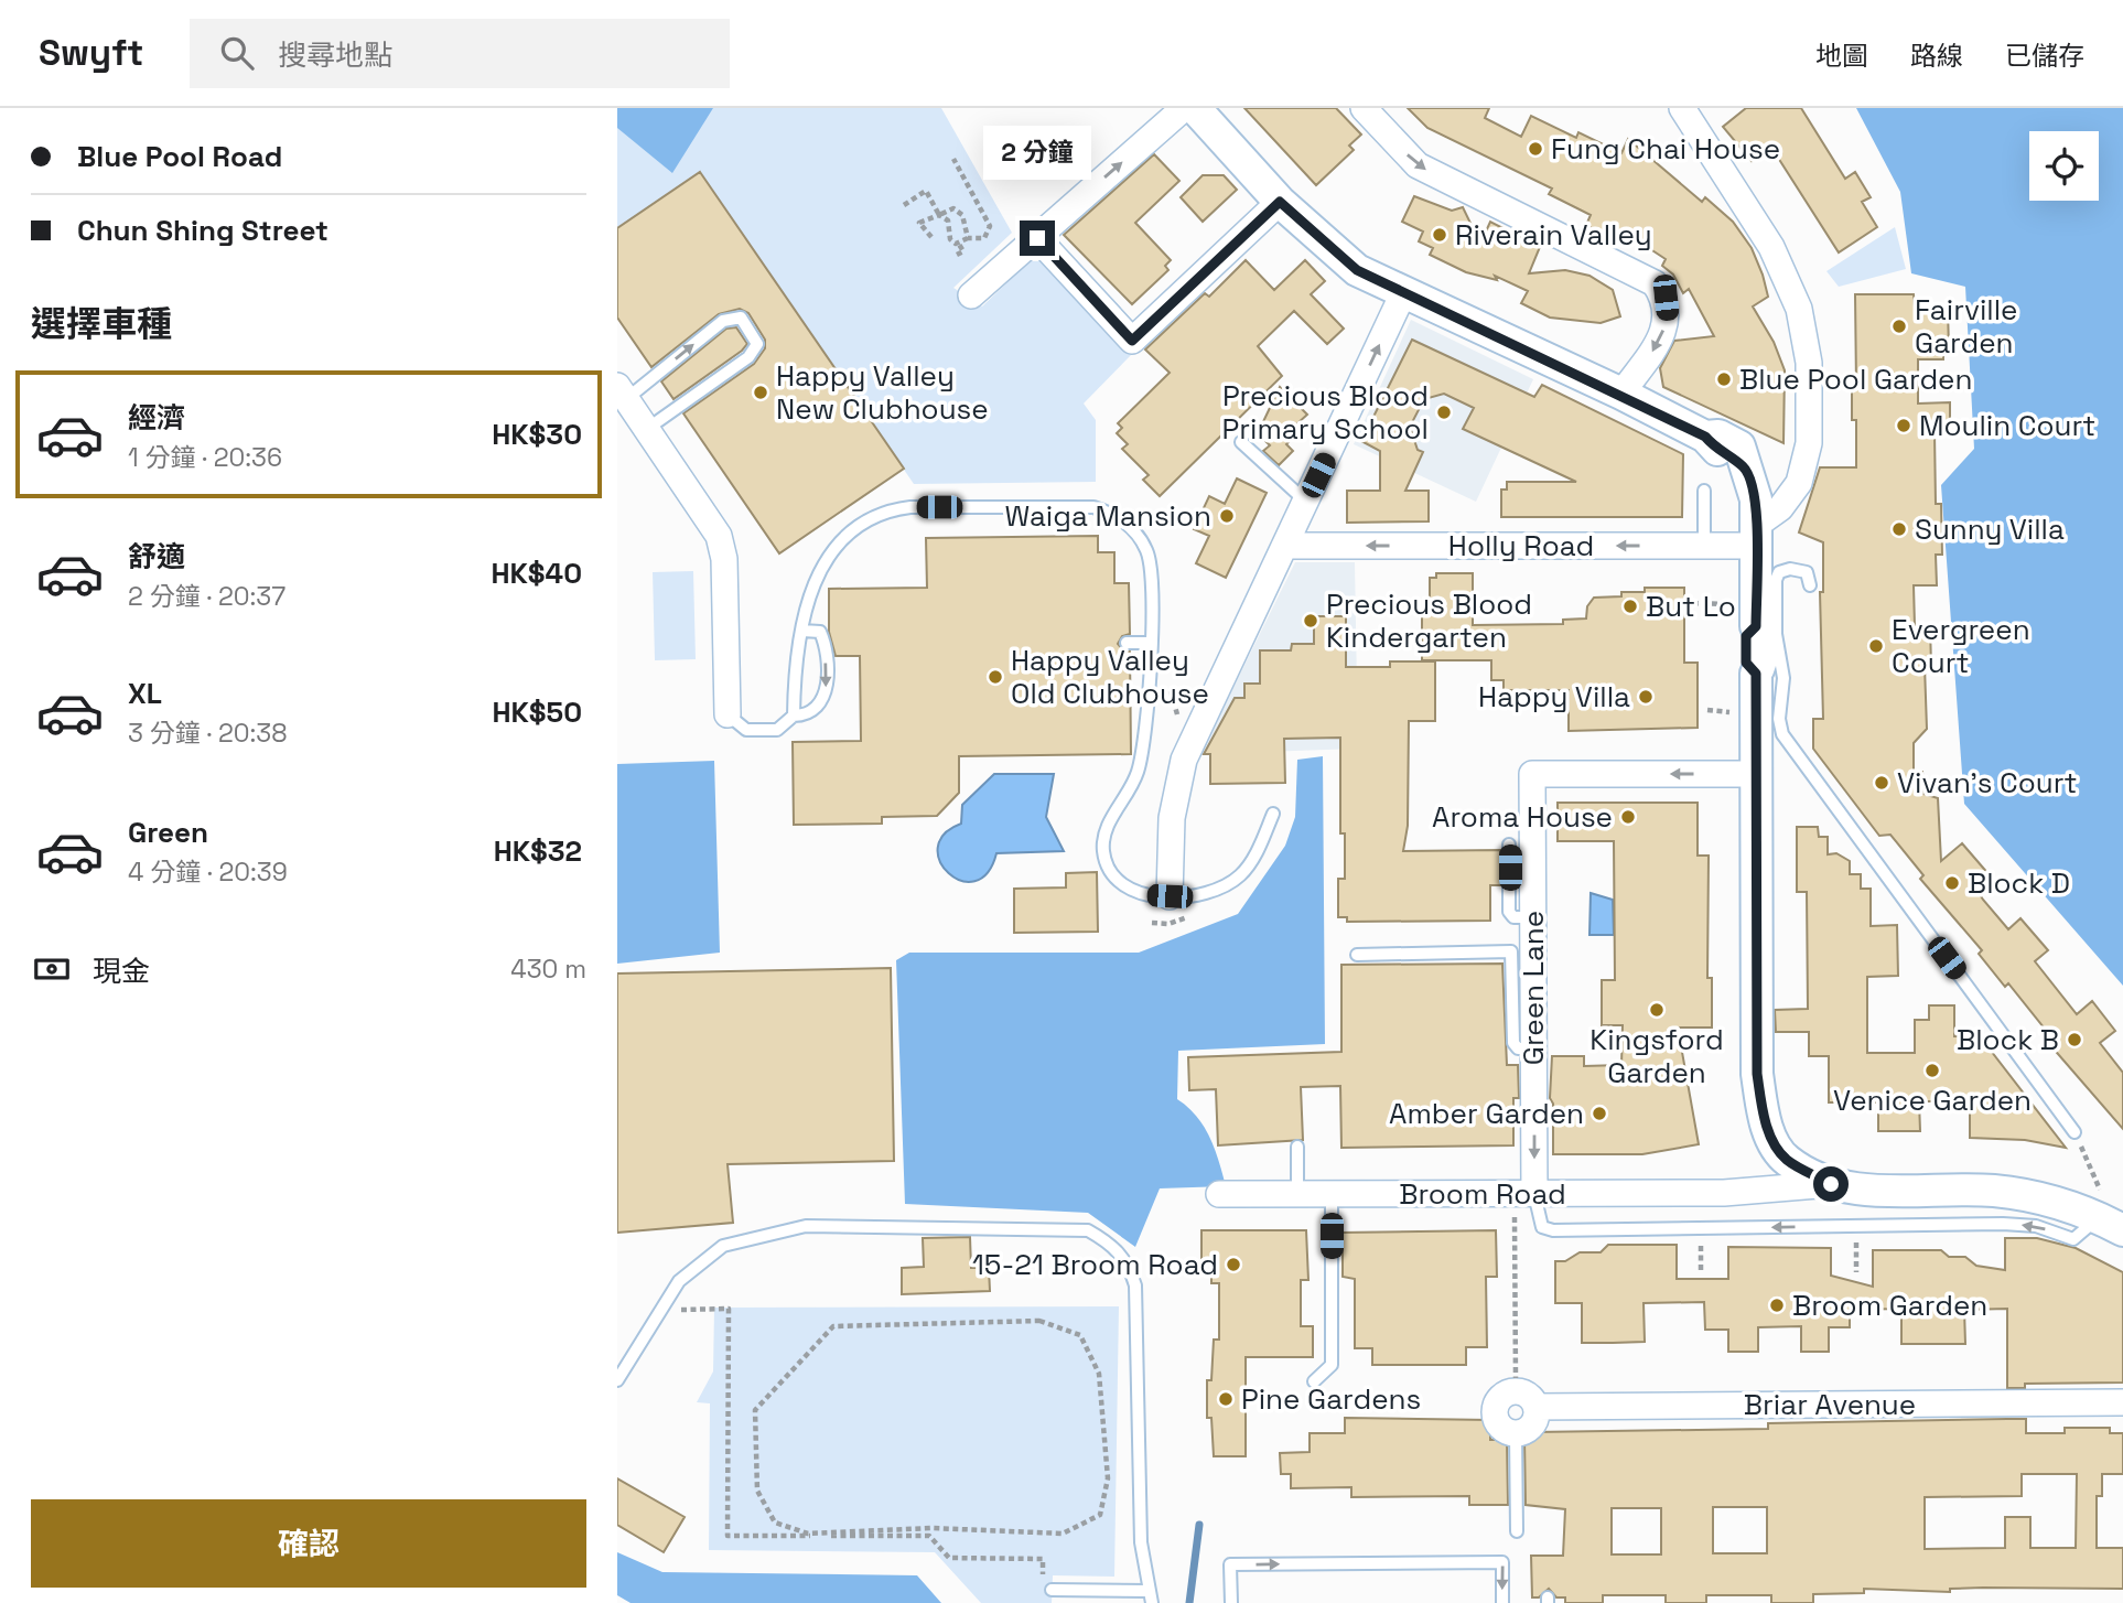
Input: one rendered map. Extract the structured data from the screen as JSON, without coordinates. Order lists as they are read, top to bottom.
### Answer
{
  "streets": {
    "street": [
      "Holly Road",
      "Green Lane",
      "Broom Road",
      "Briar Avenue"
    ]
  },
  "crossings": [
    ["Green Lane", "Broom Road"]
  ],
  "places": [
    "Fung Chai House",
    "Riverain Valley",
    "Fairville Garden",
    "Blue Pool Garden",
    "Happy Valley New Clubhouse",
    "Precious Blood Primary School",
    "Moulin Court",
    "Waiga Mansion",
    "Sunny Villa",
    "But Lo",
    "Precious Blood Kindergarten",
    "Evergreen Court",
    "Happy Valley Old Clubhouse",
    "Happy Villa",
    "Vivan's Court",
    "Aroma House",
    "Block D",
    "Kingsford Garden",
    "Block B",
    "Venice Garden",
    "Amber Garden",
    "15-21 Broom Road",
    "Broom Garden",
    "Pine Gardens"
  ],
  "page": {
    "header": "Swyft",
    "search": "搜尋地點",
    "nav": ["地圖", "路線", "已儲存"],
    "banner": ["Blue Pool Road", "Chun Shing Street"],
    "bubble": "2 分鐘",
    "heading": "選擇車種",
    "list": [
      {
        "name": "經濟",
        "note": "1 分鐘 · 20:36",
        "value": "HK$30"
      },
      {
        "name": "舒適",
        "note": "2 分鐘 · 20:37",
        "value": "HK$40"
      },
      {
        "name": "XL",
        "note": "3 分鐘 · 20:38",
        "value": "HK$50"
      },
      {
        "name": "Green",
        "note": "4 分鐘 · 20:39",
        "value": "HK$32"
      }
    ],
    "pay": ["現金", "430 m"],
    "buttons": "確認"
  }
}
